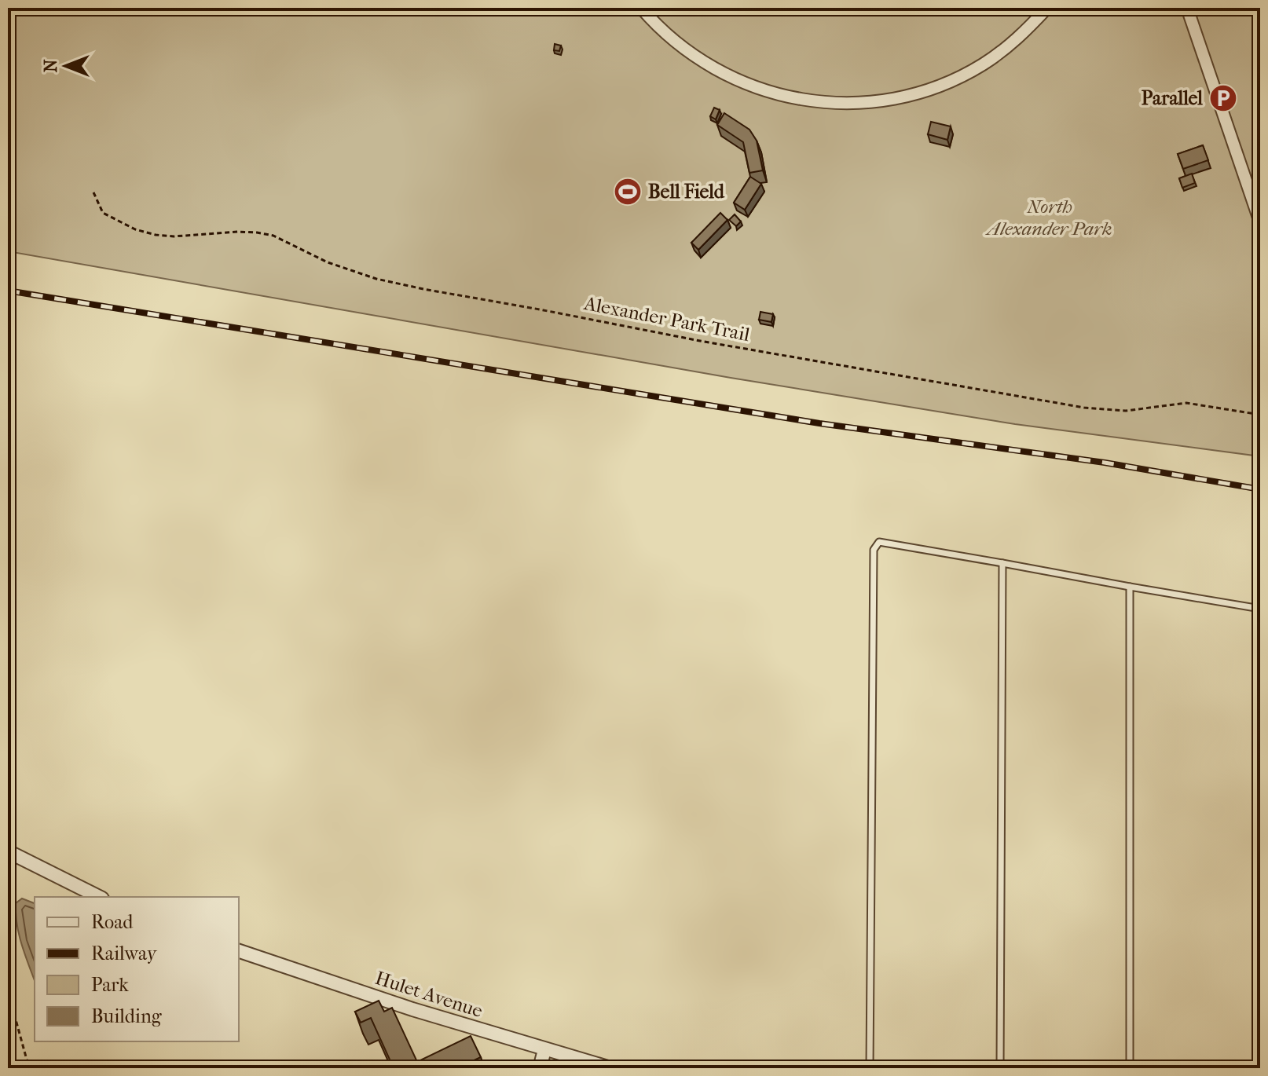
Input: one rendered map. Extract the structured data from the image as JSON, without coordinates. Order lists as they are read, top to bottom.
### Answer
{
  "streets": {
    "street": ["Hulet Avenue"],
    "path": ["Alexander Park Trail"]
  },
  "parks": ["North Alexander Park"],
  "places": {
    "parking": ["Parallel"],
    "sports": ["Bell Field"]
  },
  "legend": [
    "Road",
    "Railway",
    "Park",
    "Building"
  ],
  "north": "left"
}
